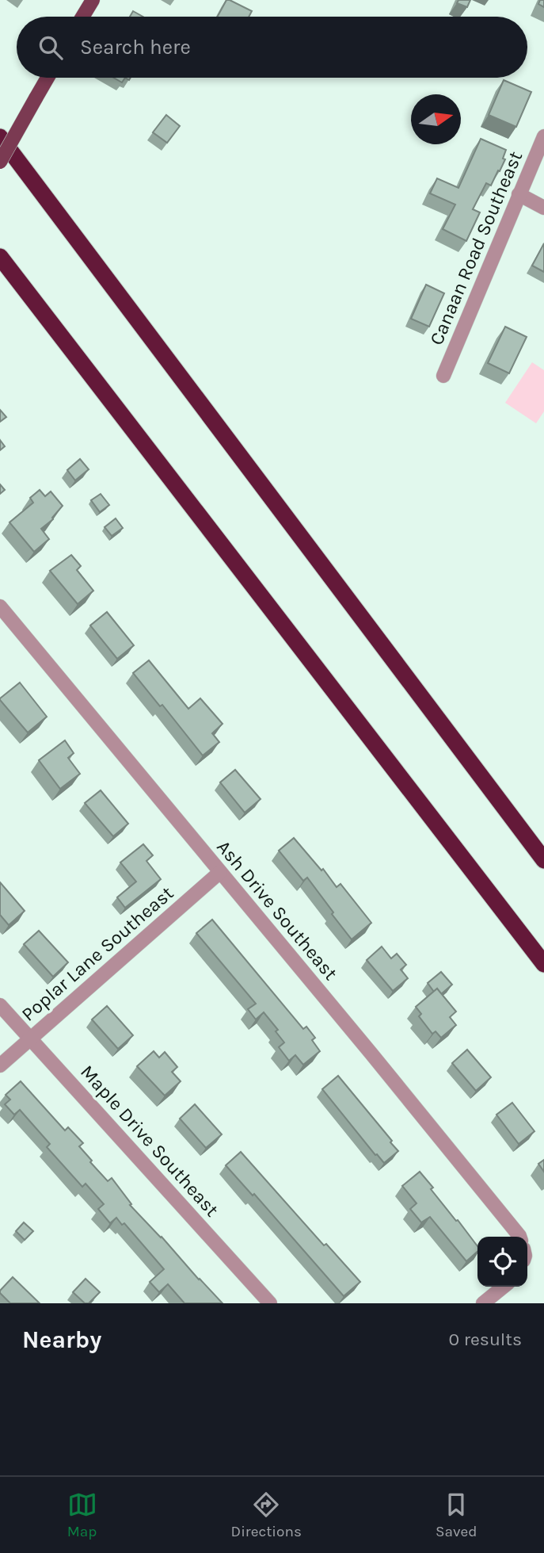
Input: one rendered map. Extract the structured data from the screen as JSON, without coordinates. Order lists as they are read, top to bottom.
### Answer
{
  "streets": {
    "street": [
      "Canaan Road Southeast",
      "Ash Drive Southeast",
      "Poplar Lane Southeast",
      "Maple Drive Southeast"
    ]
  },
  "crossings": [
    ["Ash Drive Southeast", "Poplar Lane Southeast"],
    ["Poplar Lane Southeast", "Maple Drive Southeast"]
  ],
  "north": "right",
  "page": {
    "search": "Search here",
    "heading": ["Nearby", "0 results"],
    "nav": ["Map", "Directions", "Saved"]
  }
}
